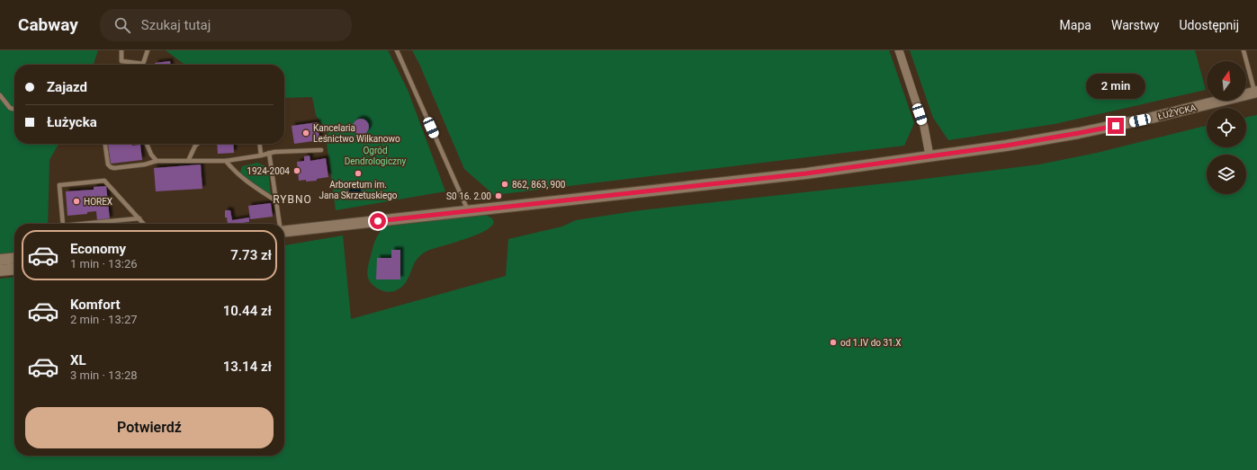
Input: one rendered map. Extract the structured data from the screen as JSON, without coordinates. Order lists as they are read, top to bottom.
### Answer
{
  "streets": {
    "main road": ["ŁUŻYCKA"]
  },
  "districts": ["RYBNO"],
  "parks": ["Ogród Dendrologiczny"],
  "places": [
    "Kancelaria Leśnictwo Wilkanowo",
    "1924-2004",
    "Arboretum im. Jana Skrzetuskiego",
    "862, 863, 900",
    "S0 16. 2.00",
    "HOREX",
    "od 1.IV do 31.X"
  ],
  "north": "top",
  "page": {
    "header": "Cabway",
    "search": "Szukaj tutaj",
    "nav": ["Mapa", "Warstwy", "Udostępnij"],
    "banner": ["Zajazd", "Łużycka"],
    "bubble": "2 min",
    "list": [
      {
        "name": "Economy",
        "note": "1 min · 13:26",
        "value": "7.73 zł"
      },
      {
        "name": "Komfort",
        "note": "2 min · 13:27",
        "value": "10.44 zł"
      },
      {
        "name": "XL",
        "note": "3 min · 13:28",
        "value": "13.14 zł"
      }
    ],
    "buttons": "Potwierdź"
  }
}
